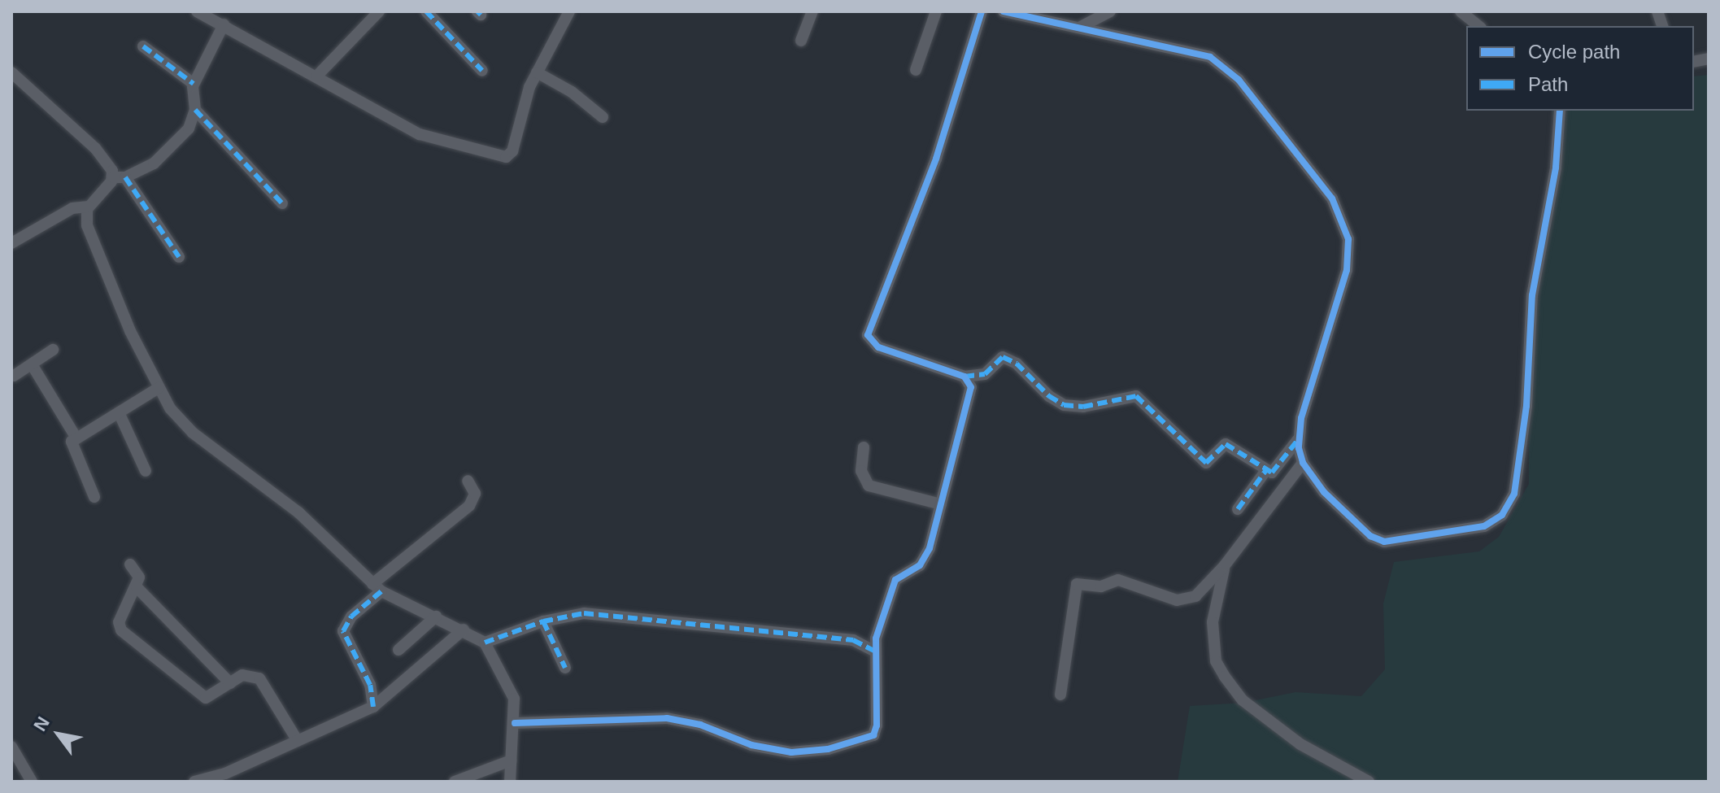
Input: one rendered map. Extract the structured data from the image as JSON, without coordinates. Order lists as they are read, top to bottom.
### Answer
{
  "legend": ["Cycle path", "Path"],
  "north": "top left"
}
